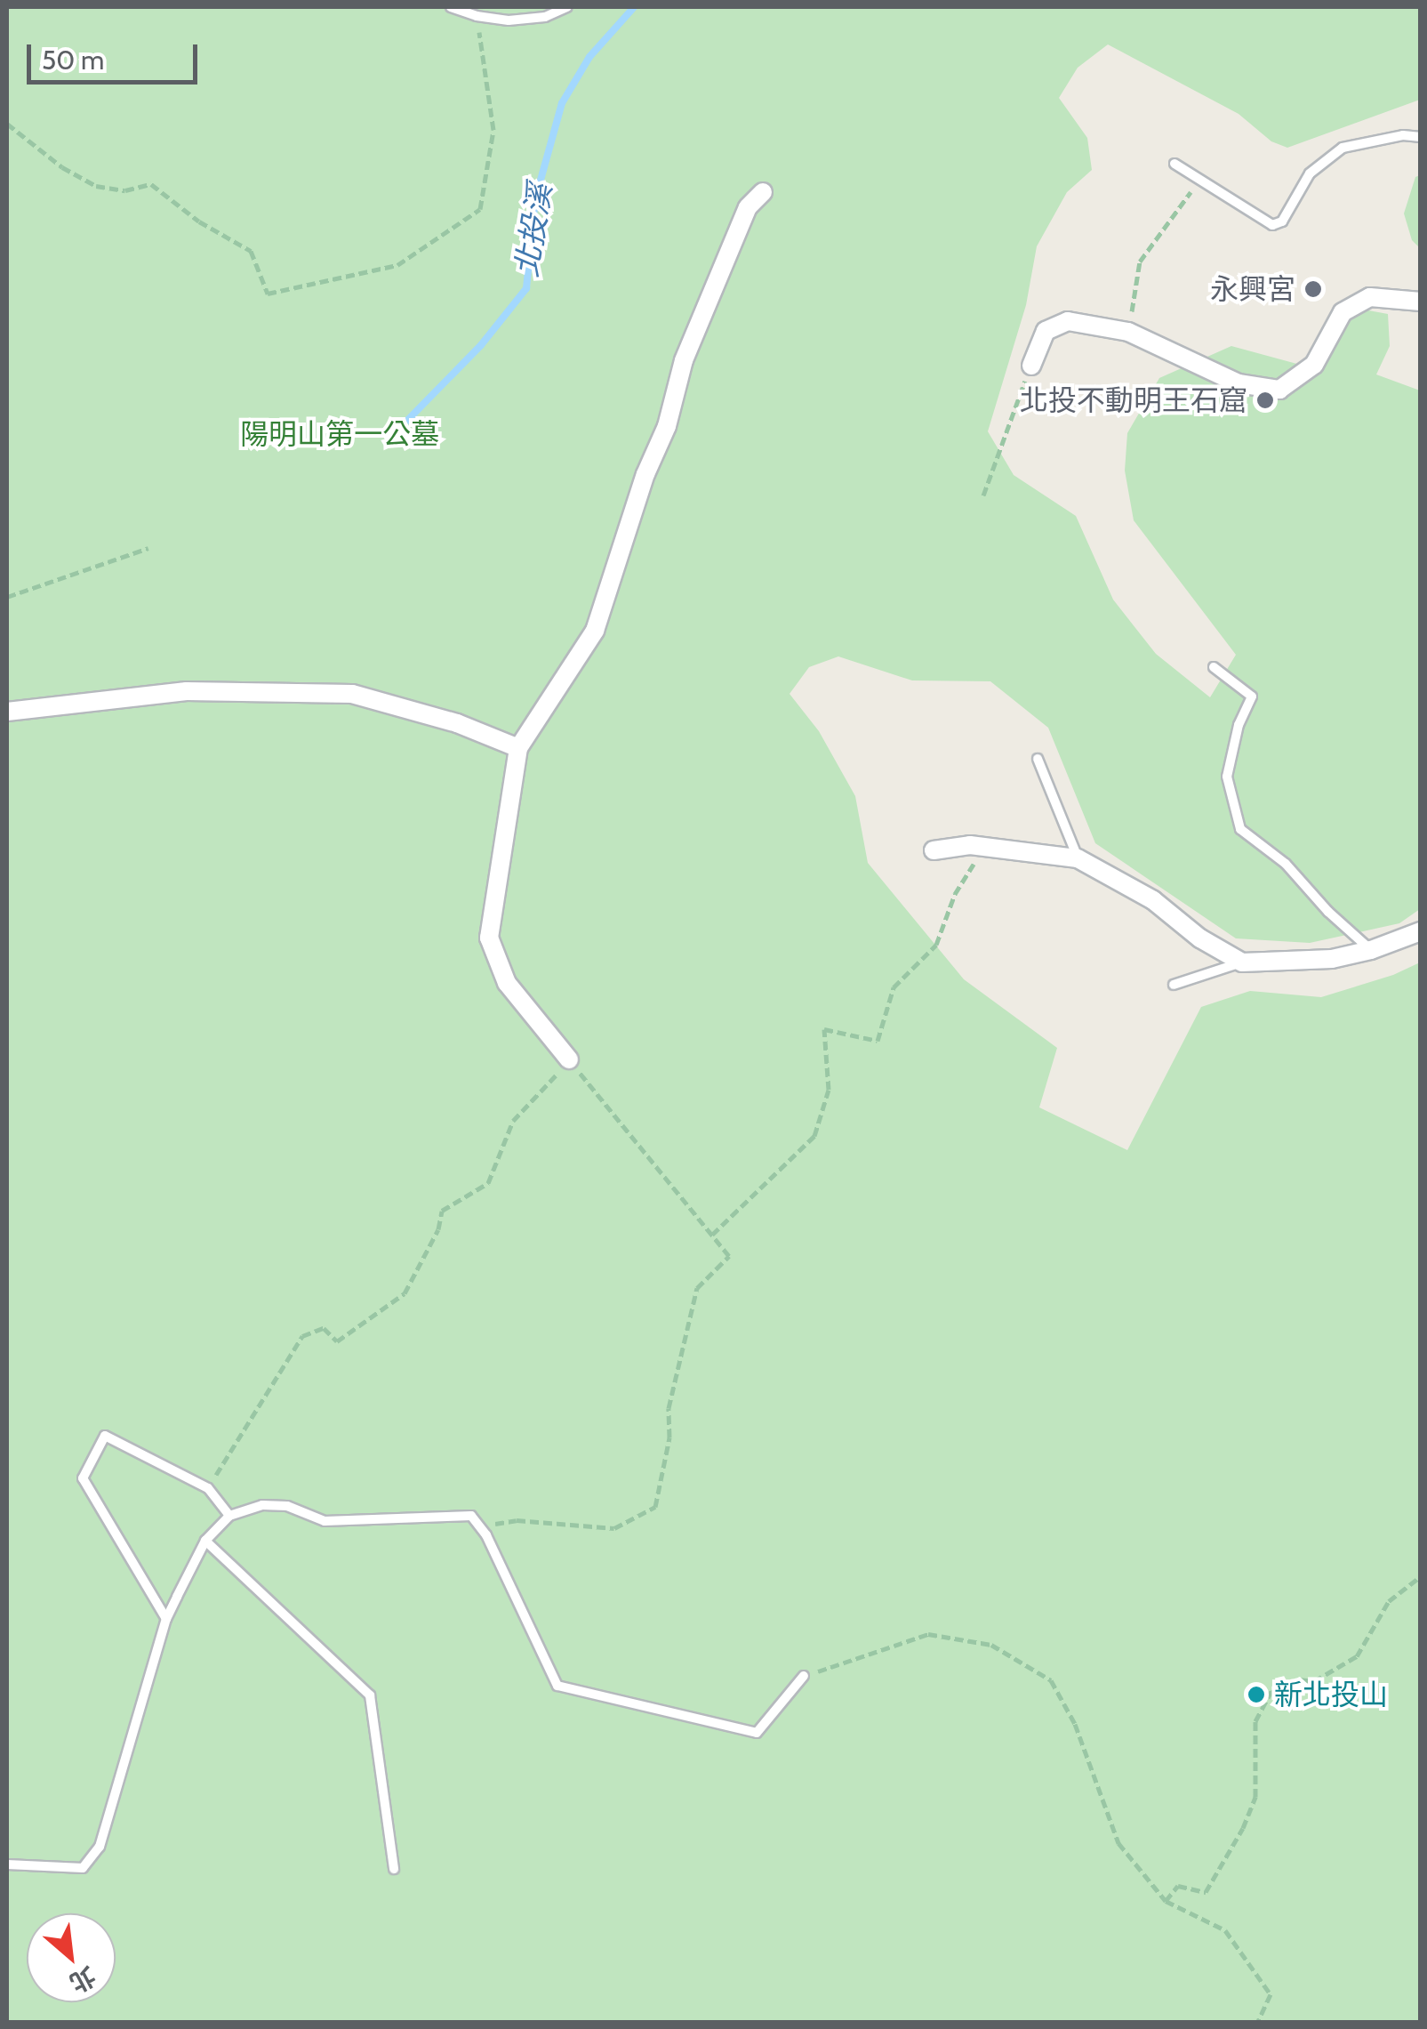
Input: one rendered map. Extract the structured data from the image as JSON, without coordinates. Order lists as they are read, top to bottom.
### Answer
{
  "water": ["北投溪"],
  "parks": ["陽明山第一公墓"],
  "places": ["永興宮", "北投不動明王石窟", "新北投山"],
  "scale_bar": "50 m",
  "north": "bottom right"
}
